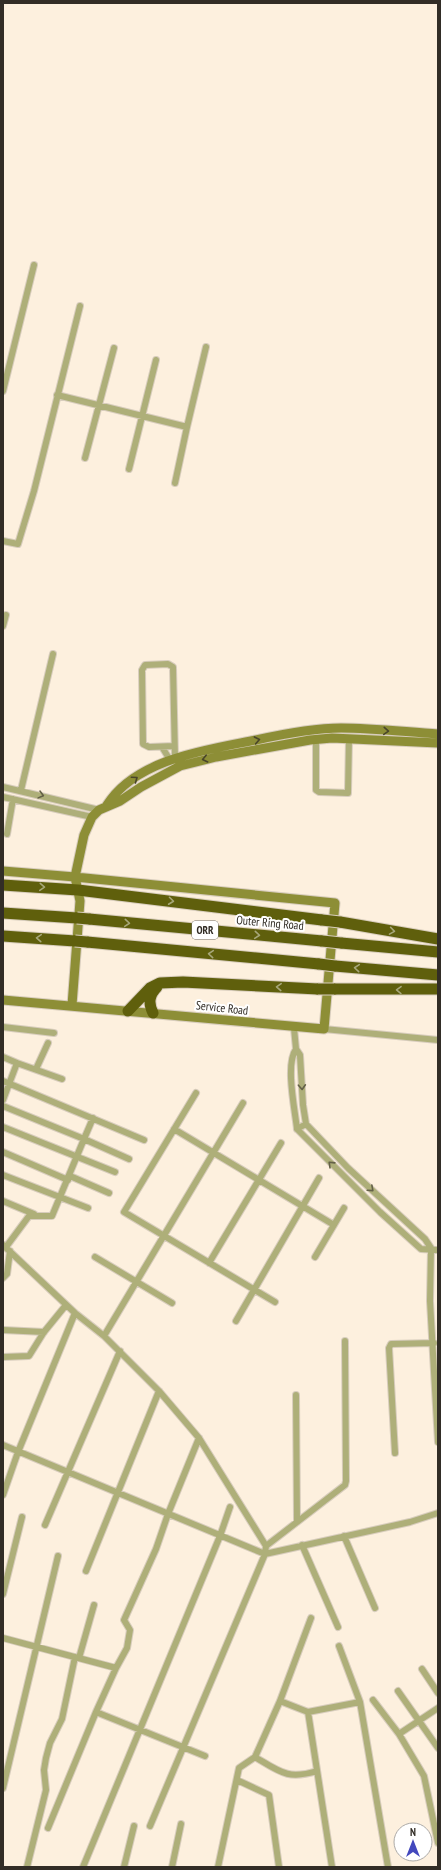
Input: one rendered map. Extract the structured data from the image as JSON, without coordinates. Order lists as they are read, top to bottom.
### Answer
{
  "streets": {
    "highway": ["Outer Ring Road", "ORR"],
    "main road": ["Service Road"]
  },
  "north": "top"
}
